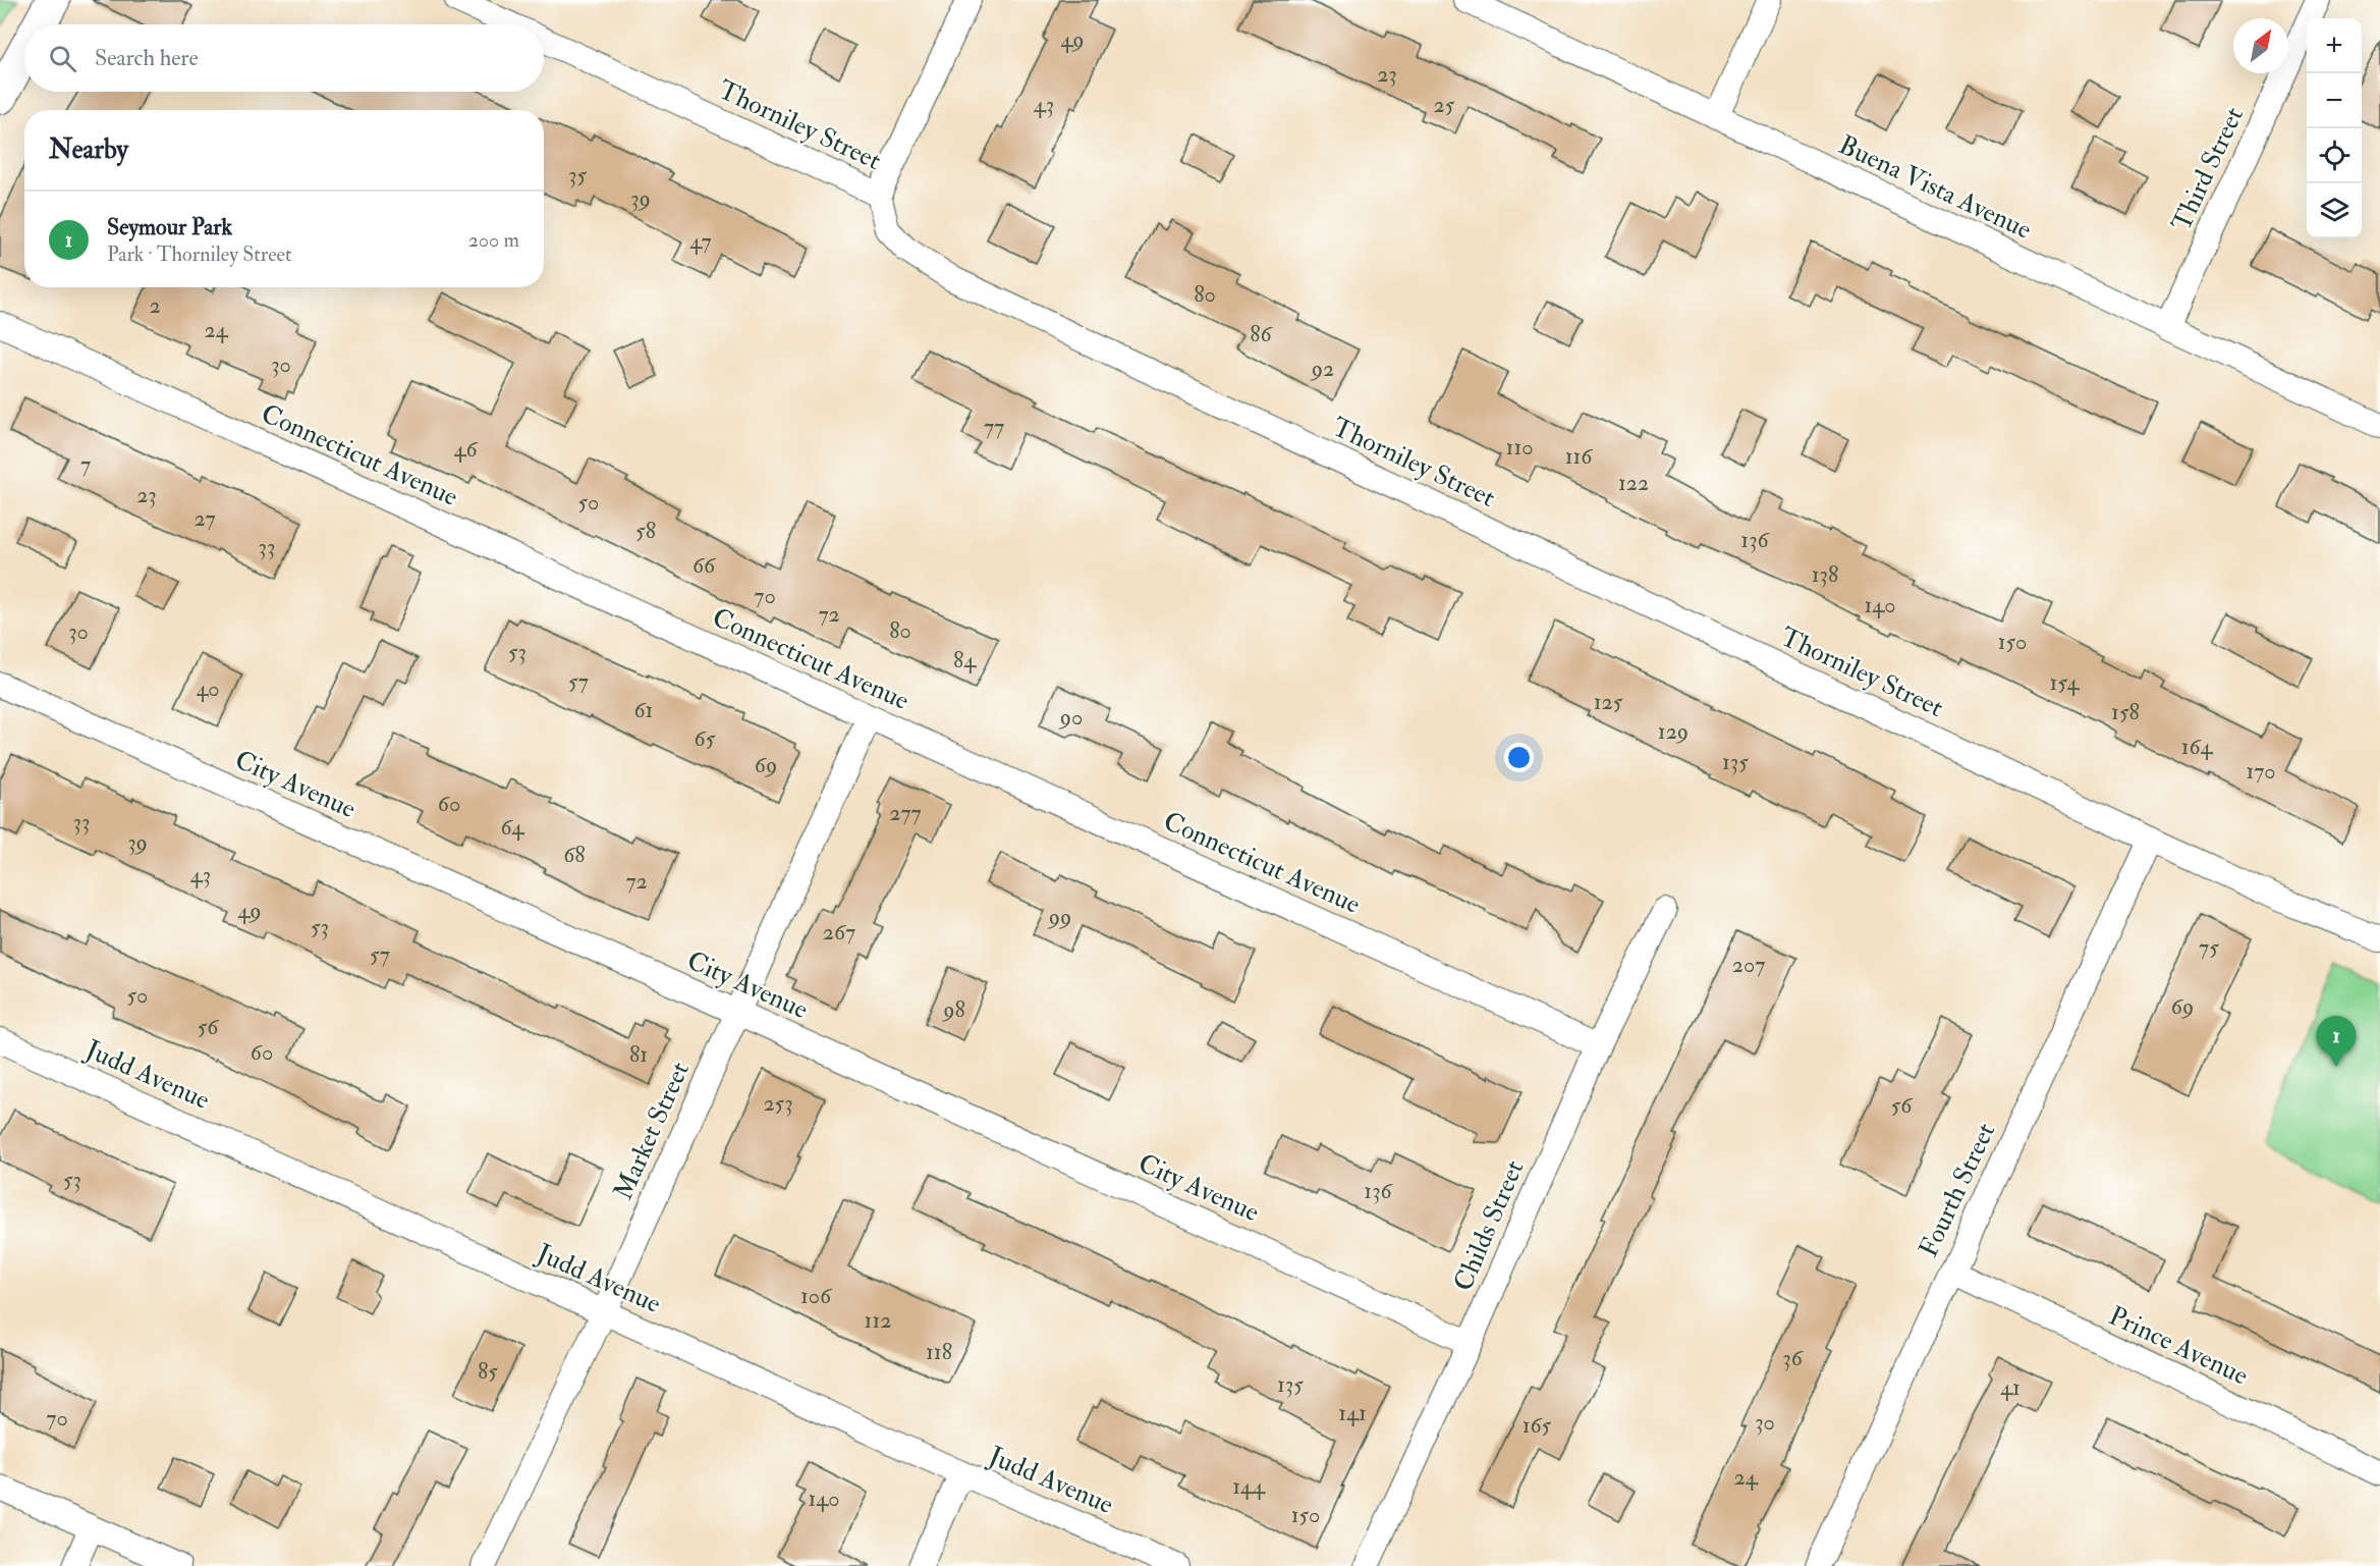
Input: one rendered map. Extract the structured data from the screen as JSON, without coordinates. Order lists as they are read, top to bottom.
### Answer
{
  "streets": {
    "street": [
      "Thorniley Street",
      "Third Street",
      "Buena Vista Avenue",
      "Connecticut Avenue",
      "City Avenue",
      "Judd Avenue",
      "Market Street",
      "Fourth Street",
      "Childs Street",
      "Prince Avenue"
    ]
  },
  "crossings": [
    ["Thorniley Street", "Fourth Street"],
    ["Third Street", "Buena Vista Avenue"],
    ["Connecticut Avenue", "Market Street"],
    ["Connecticut Avenue", "Childs Street"],
    ["City Avenue", "Market Street"],
    ["City Avenue", "Childs Street"],
    ["Judd Avenue", "Market Street"],
    ["Fourth Street", "Prince Avenue"]
  ],
  "house_numbers": [
    "49",
    "23",
    "43",
    "25",
    "35",
    "39",
    "47",
    "80",
    "2",
    "24",
    "86",
    "30",
    "92",
    "77",
    "110",
    "46",
    "116",
    "7",
    "122",
    "23",
    "50",
    "27",
    "58",
    "136",
    "33",
    "66",
    "138",
    "70",
    "140",
    "72",
    "80",
    "30",
    "150",
    "53",
    "84",
    "57",
    "154",
    "40",
    "125",
    "61",
    "158",
    "90",
    "129",
    "65",
    "164",
    "135",
    "69",
    "170",
    "60",
    "277",
    "33",
    "64",
    "39",
    "68",
    "43",
    "72",
    "49",
    "99",
    "53",
    "267",
    "75",
    "57",
    "207",
    "50",
    "69",
    "98",
    "56",
    "60",
    "81",
    "253",
    "56",
    "53",
    "136",
    "106",
    "112",
    "118",
    "36",
    "85",
    "135",
    "41",
    "141",
    "70",
    "30",
    "165",
    "24",
    "144",
    "140",
    "150"
  ],
  "north": "top right",
  "page": {
    "map_buttons": ["+", "−"],
    "search": "Search here",
    "heading": "Nearby",
    "list": [
      {
        "mark": "1",
        "name": "Seymour Park",
        "note": "Park · Thorniley Street",
        "value": "200 m"
      }
    ],
    "pins": "1"
  }
}
